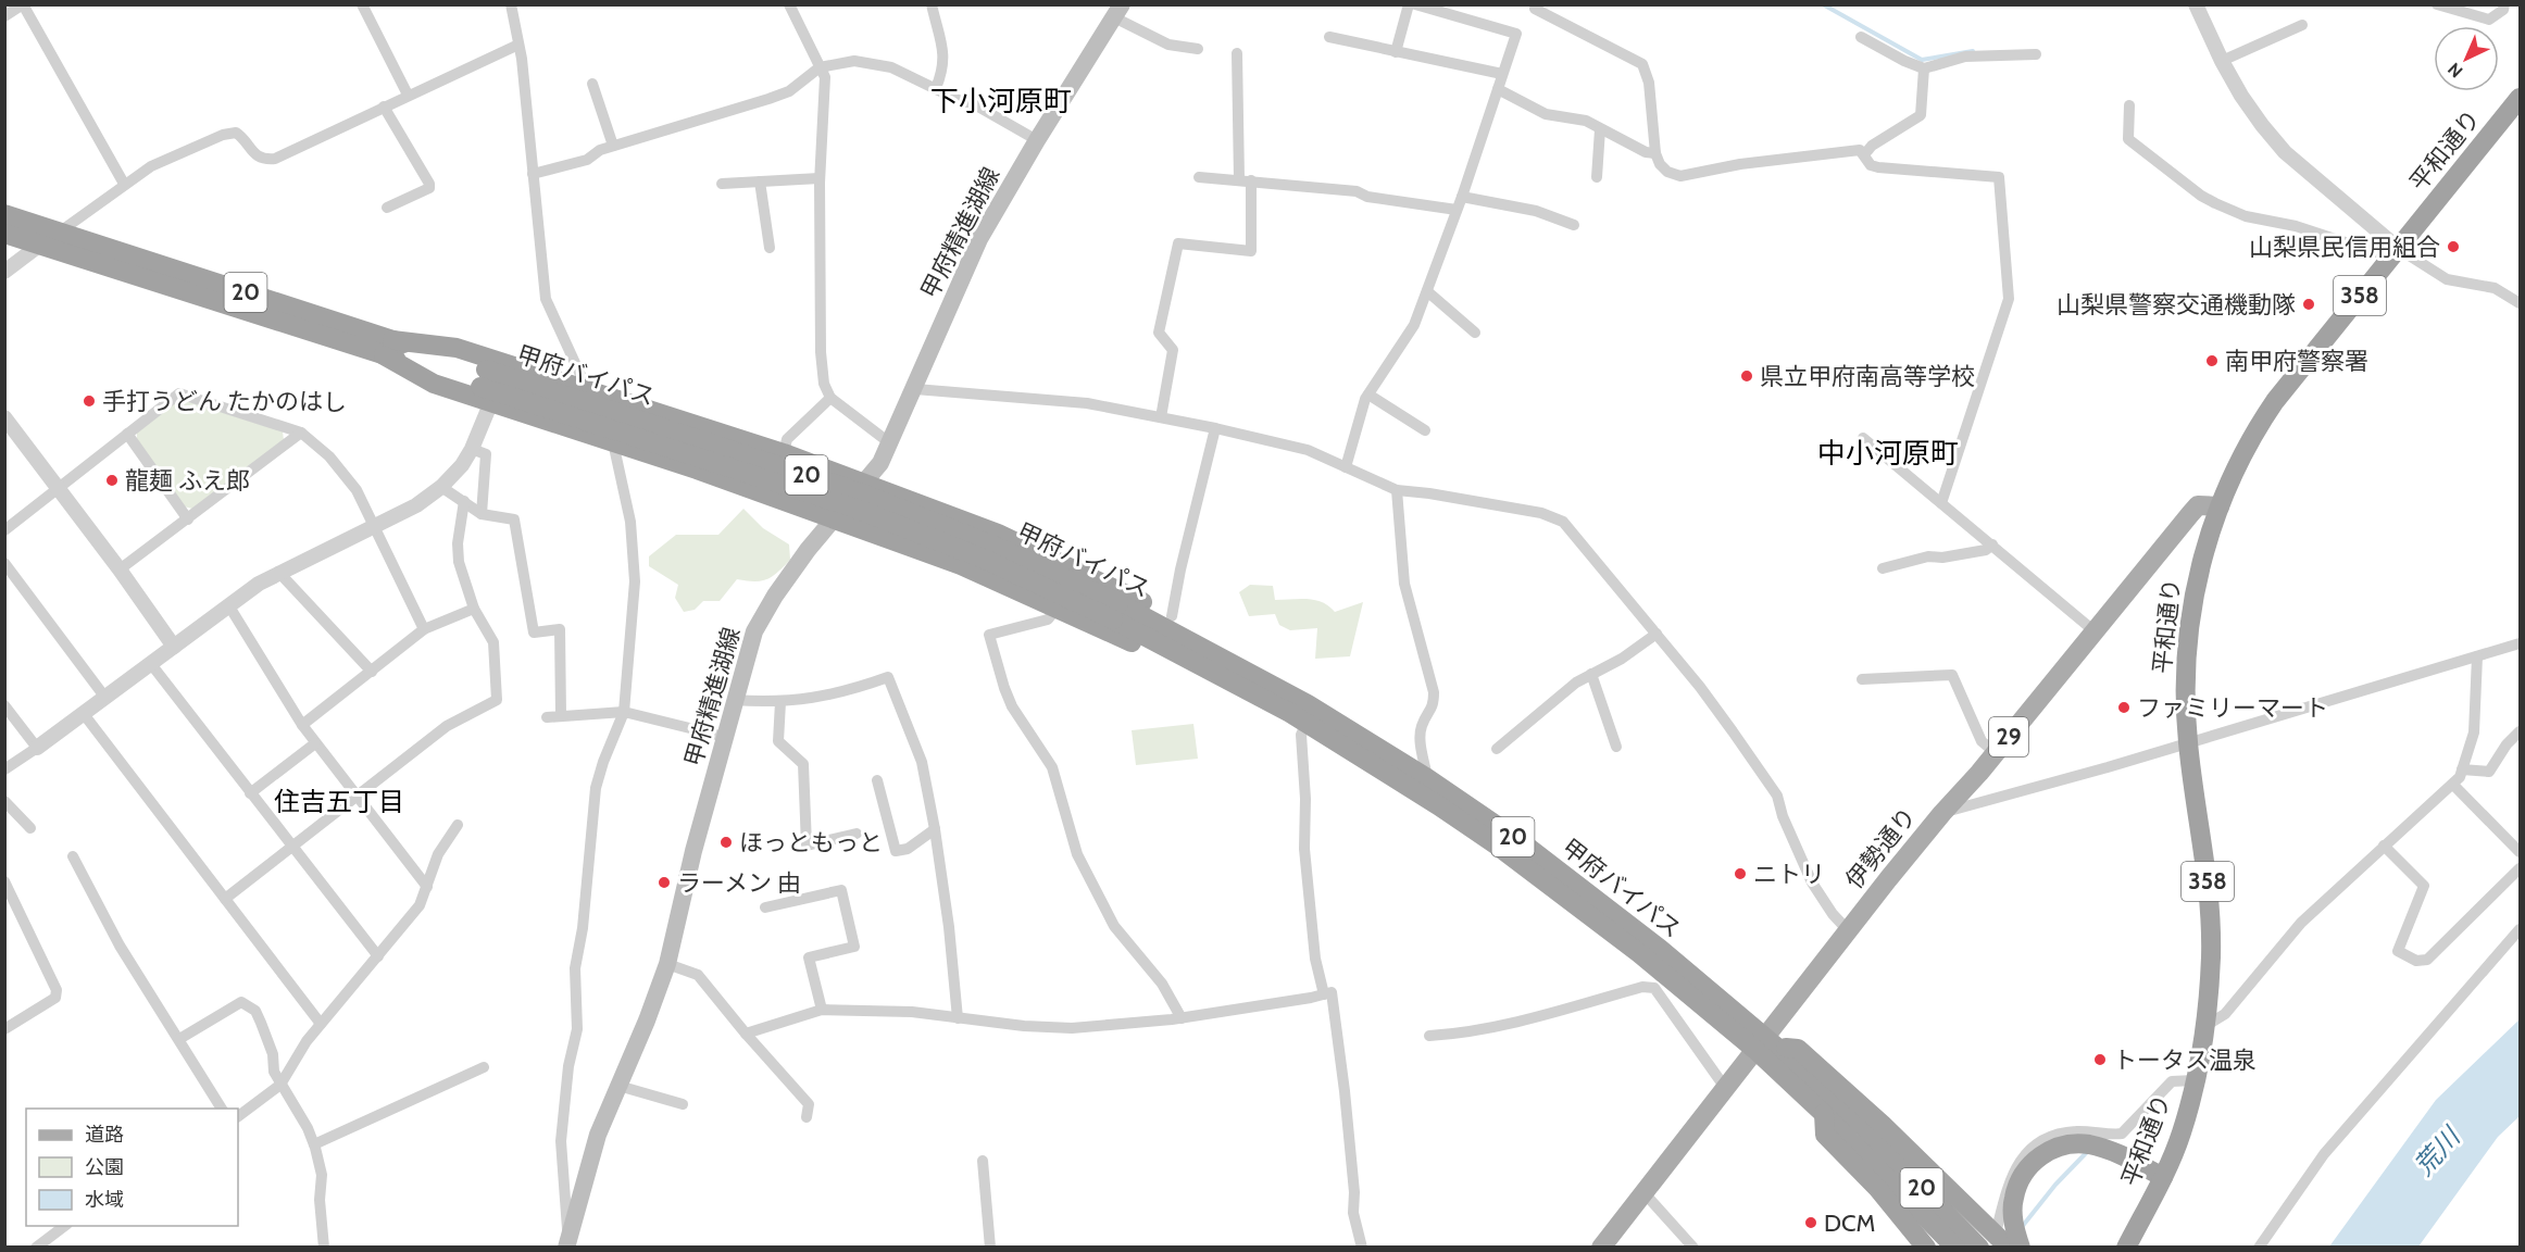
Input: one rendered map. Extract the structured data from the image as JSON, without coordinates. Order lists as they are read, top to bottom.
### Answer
{
  "streets": {
    "highway": [
      "平和通り",
      "20",
      "358",
      "甲府バイパス"
    ],
    "main road": ["甲府精進湖線", "29", "伊勢通り"]
  },
  "crossings": [
    ["平和通り", "伊勢通り"],
    ["甲府バイパス", "伊勢通り"]
  ],
  "districts": ["下小河原町", "中小河原町", "住吉五丁目"],
  "water": ["荒川"],
  "places": [
    "山梨県民信用組合",
    "山梨県警察交通機動隊",
    "南甲府警察署",
    "県立甲府南高等学校",
    "手打うどん たかのはし",
    "龍麺 ふえ郎",
    "ファミリーマート",
    "ほっともっと",
    "ニトリ",
    "ラーメン 由",
    "トータス温泉",
    "DCM"
  ],
  "legend": ["道路", "公園", "水域"],
  "north": "bottom left"
}
